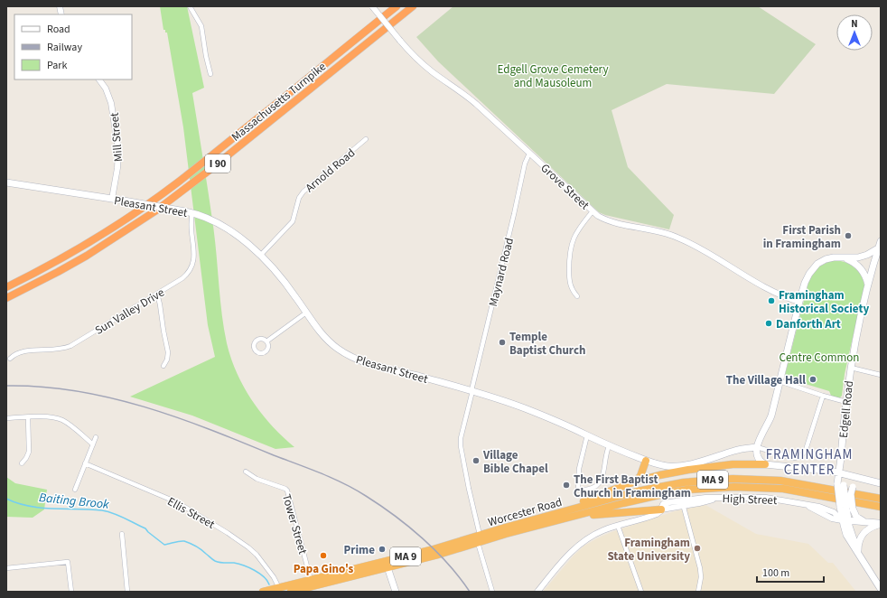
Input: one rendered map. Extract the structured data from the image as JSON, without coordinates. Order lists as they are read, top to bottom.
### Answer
{
  "streets": {
    "highway": [
      "Massachusetts Turnpike",
      "I 90",
      "MA 9",
      "Worcester Road"
    ],
    "main road": ["Pleasant Street", "Edgell Road"],
    "street": [
      "Mill Street",
      "Arnold Road",
      "Grove Street",
      "Maynard Road",
      "Sun Valley Drive",
      "High Street",
      "Ellis Street",
      "Tower Street"
    ]
  },
  "crossings": [
    ["Mill Street", "Pleasant Street"],
    ["Arnold Road", "Pleasant Street"],
    ["Grove Street", "Maynard Road"],
    ["Pleasant Street", "Maynard Road"],
    ["Pleasant Street", "Sun Valley Drive"],
    ["Maynard Road", "Worcester Road"],
    ["Edgell Road", "High Street"],
    ["Worcester Road", "Ellis Street"],
    ["Worcester Road", "Tower Street"]
  ],
  "districts": ["FRAMINGHAM CENTER"],
  "water": ["Baiting Brook"],
  "parks": ["Edgell Grove Cemetery and Mausoleum", "Centre Common"],
  "places": [
    "First Parish in Framingham",
    "Framingham Historical Society",
    "Danforth Art",
    "Temple Baptist Church",
    "The Village Hall",
    "Village Bible Chapel",
    "The First Baptist Church in Framingham",
    "Framingham State University",
    "Prime",
    "Papa Gino's"
  ],
  "legend": ["Road", "Railway", "Park"],
  "scale_bar": "100 m",
  "north": "top"
}
